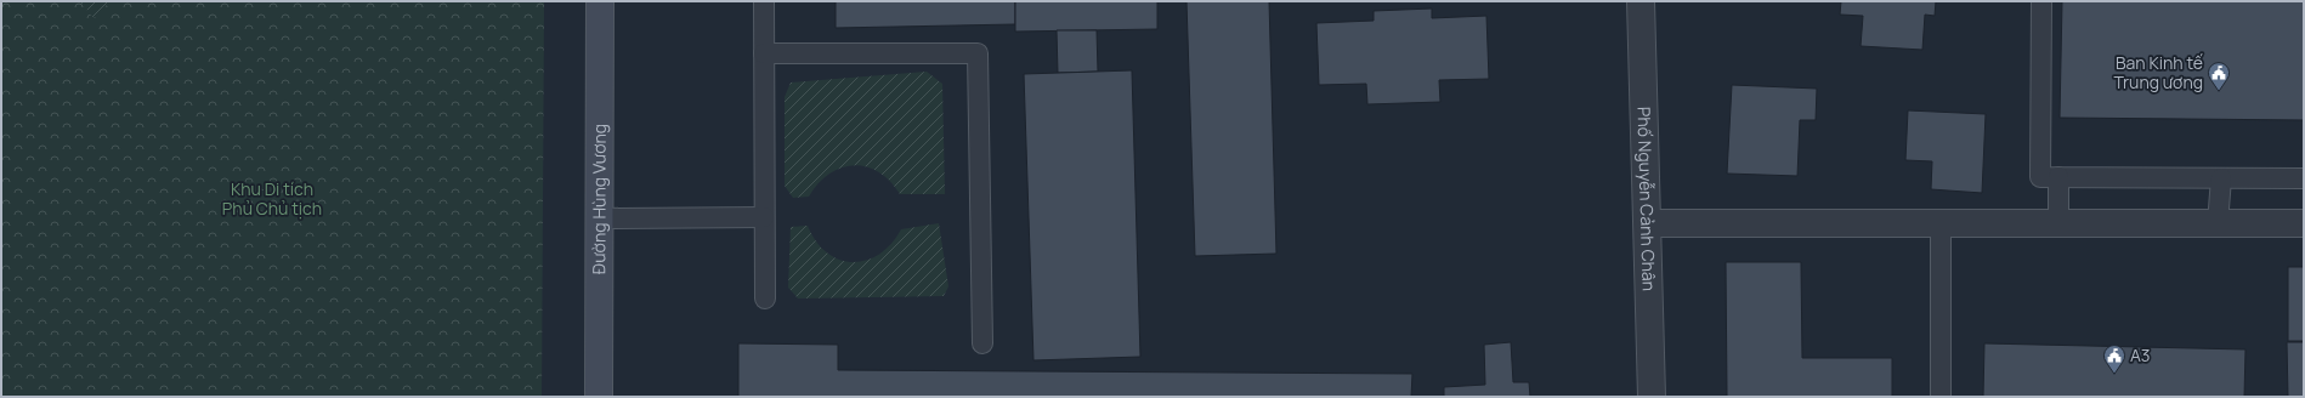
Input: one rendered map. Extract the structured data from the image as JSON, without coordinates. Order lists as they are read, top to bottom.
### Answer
{
  "streets": {
    "main road": ["Đường Hùng Vương"],
    "street": ["Phố Nguyễn Cảnh Chân"]
  },
  "parks": ["Khu Di tích Phủ Chủ tịch"],
  "places": {
    "public building": ["Ban Kinh tế Trung ương", "A3"]
  }
}
